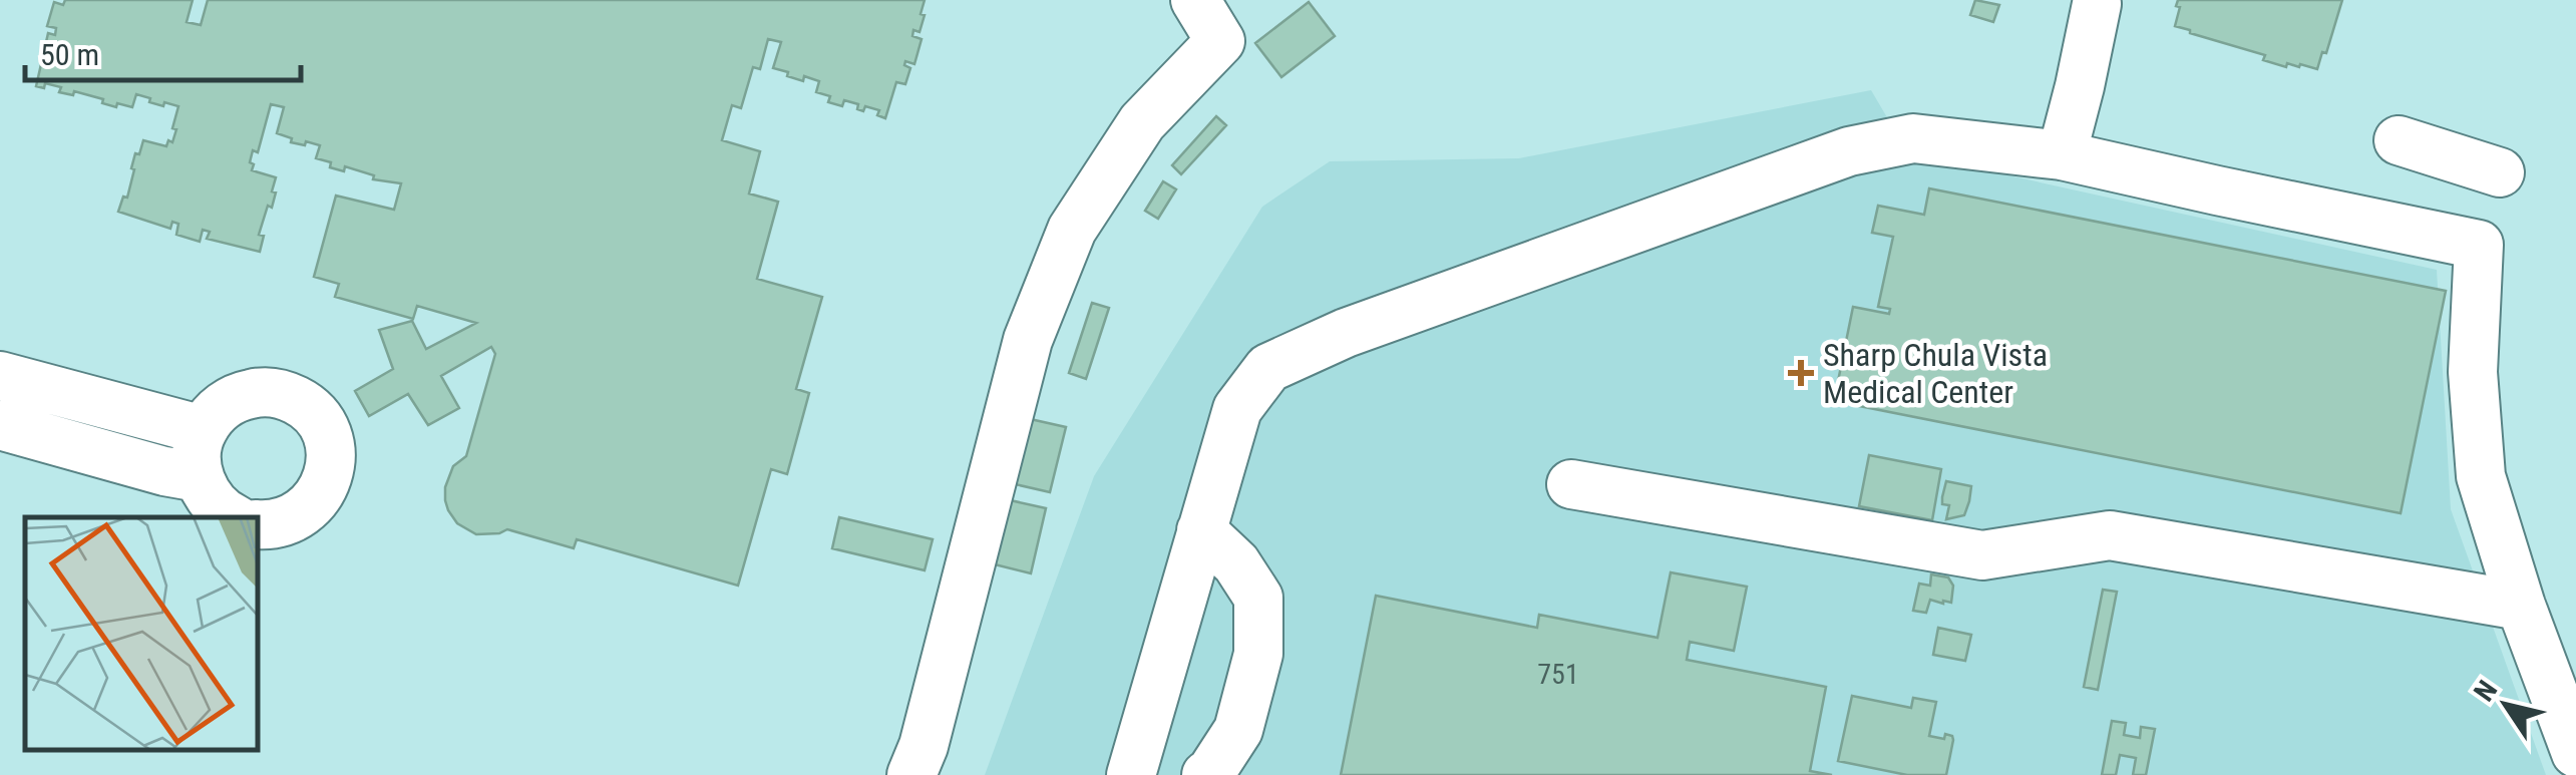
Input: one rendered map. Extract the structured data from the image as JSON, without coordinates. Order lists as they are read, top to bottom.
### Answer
{
  "places": {
    "health": ["Sharp Chula Vista Medical Center"]
  },
  "house_numbers": ["751"],
  "scale_bar": "50 m",
  "north": "top left"
}
